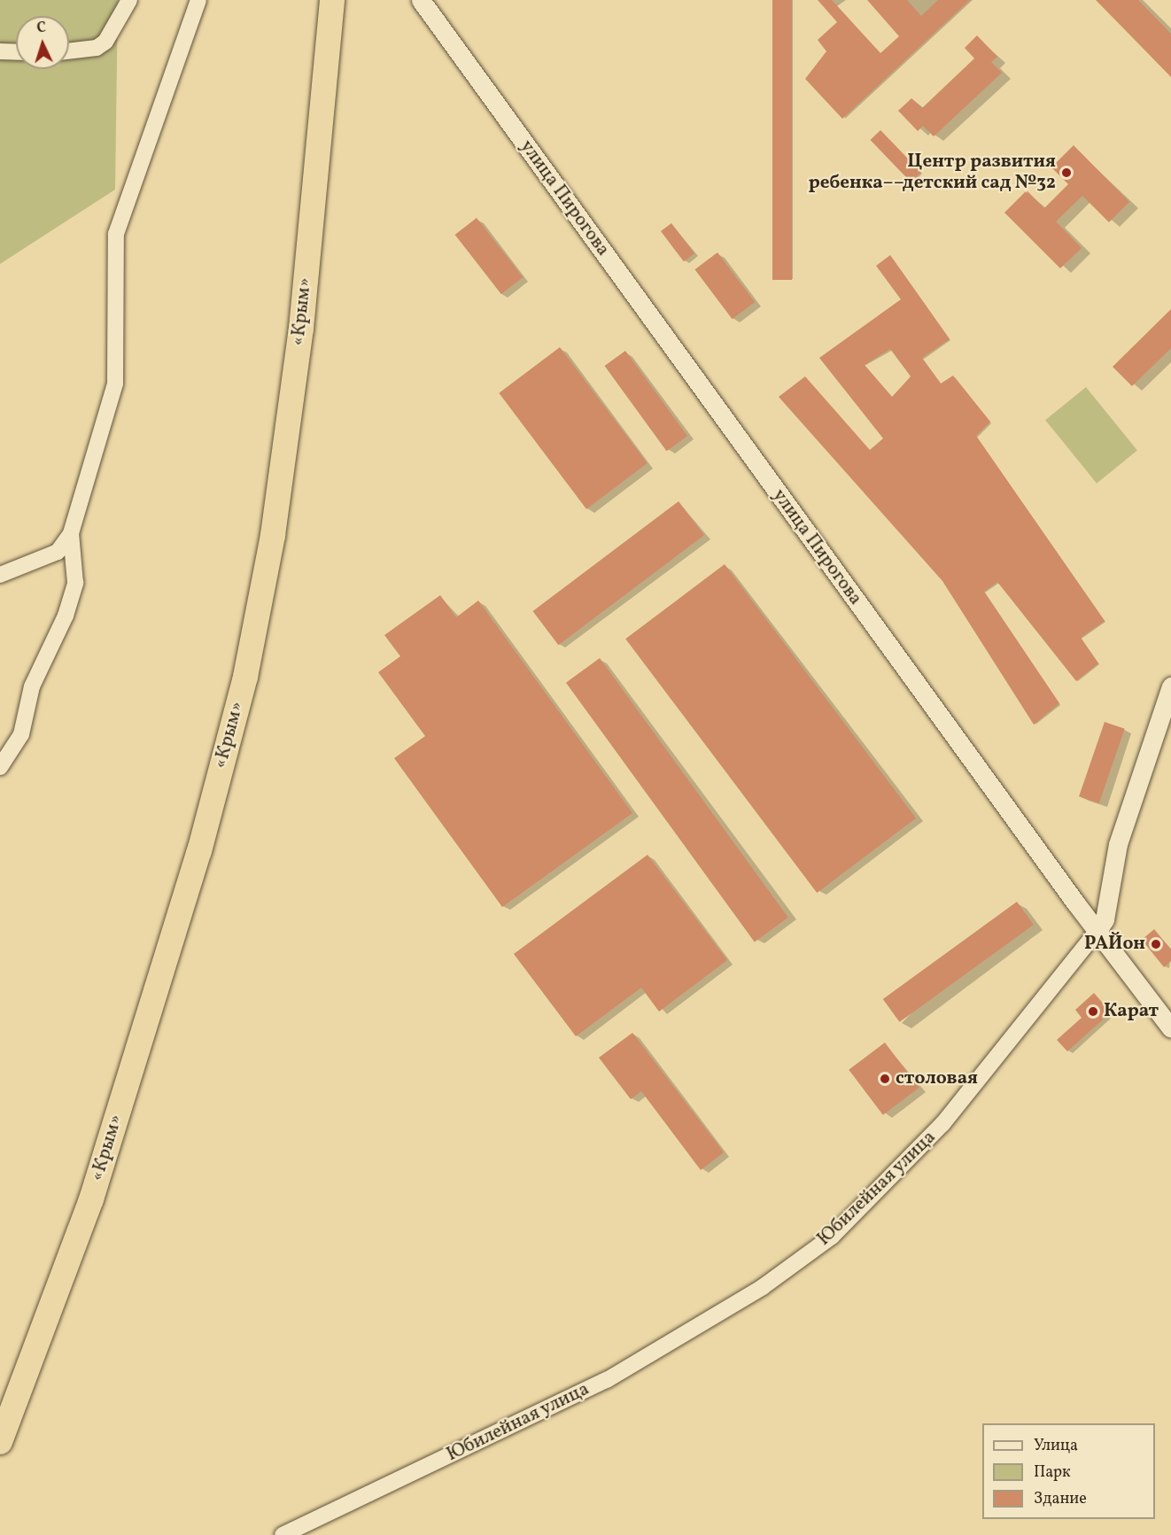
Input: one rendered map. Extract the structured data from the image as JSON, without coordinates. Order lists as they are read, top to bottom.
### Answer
{
  "streets": {
    "highway": ["«Крым»"],
    "street": ["улица Пирогова", "Юбилейная улица"]
  },
  "crossings": [
    ["улица Пирогова", "Юбилейная улица"]
  ],
  "places": [
    "Центр развития ребенка––детский сад №32",
    "РАЙон",
    "Карат",
    "столовая"
  ],
  "legend": ["Улица", "Парк", "Здание"],
  "north": "top"
}
